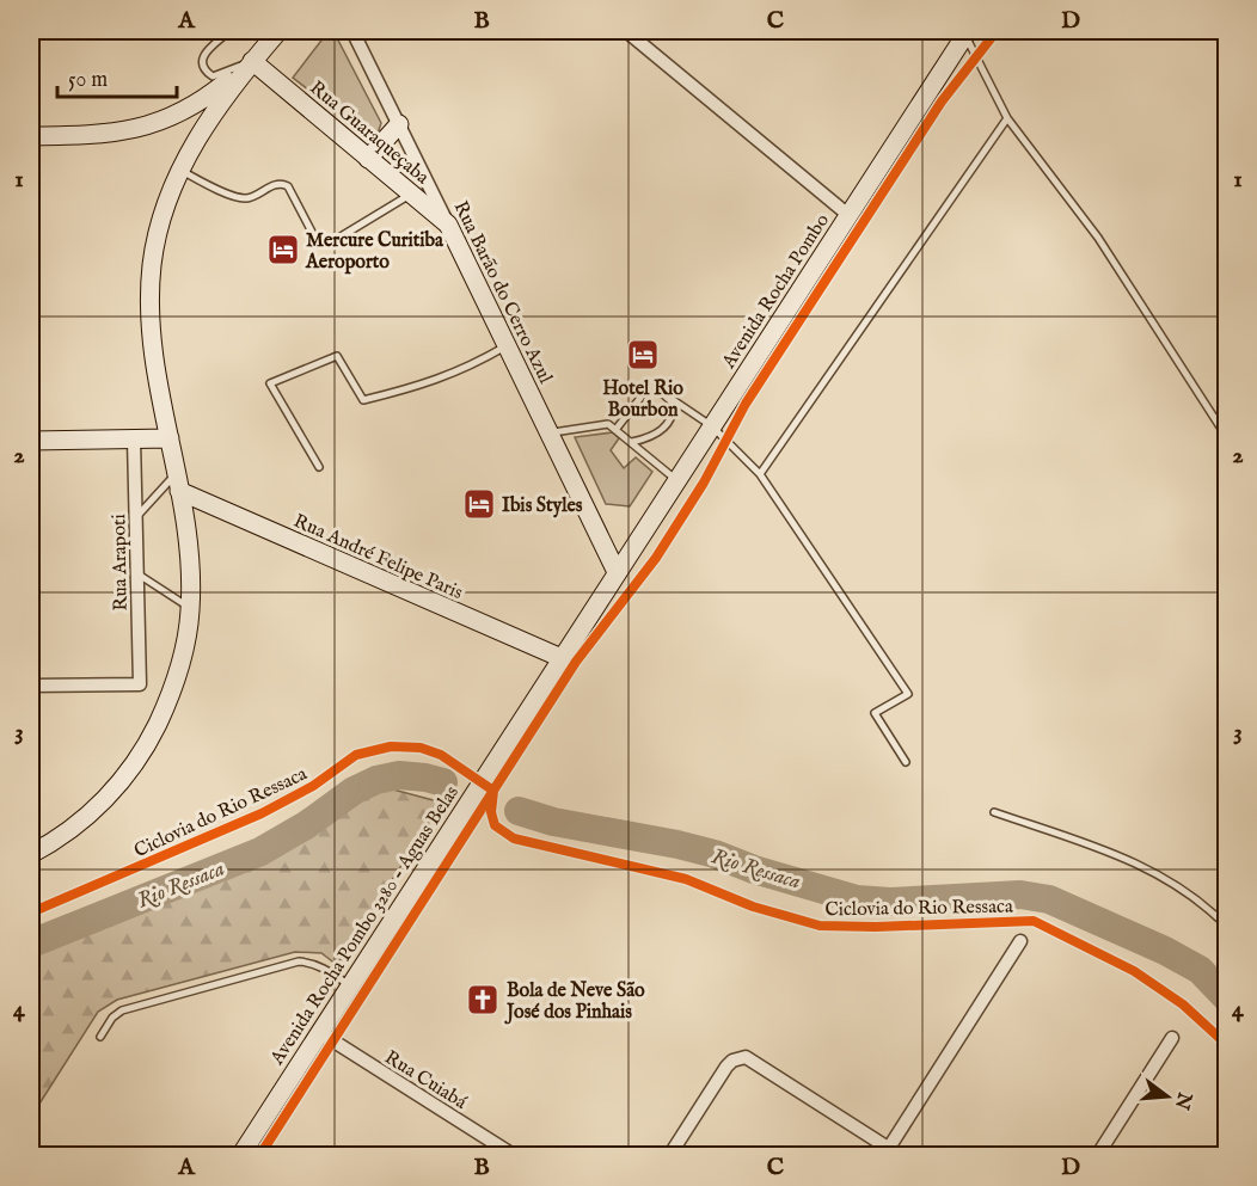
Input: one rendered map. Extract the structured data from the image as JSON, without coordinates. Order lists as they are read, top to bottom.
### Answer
{
  "streets": {
    "main road": [
      "Rua Guaraqueçaba",
      "Avenida Rocha Pombo",
      "Rua Barão do Cerro Azul",
      "Rua André Felipe Paris",
      "Avenida Rocha Pombo 3280 - Aguas Belas"
    ],
    "street": ["Rua Arapoti", "Rua Cuiabá"],
    "cycle path": ["Ciclovia do Rio Ressaca"]
  },
  "crossings": [
    ["Rua Guaraqueçaba", "Rua Barão do Cerro Azul"],
    ["Avenida Rocha Pombo", "Rua Barão do Cerro Azul"],
    ["Avenida Rocha Pombo", "Avenida Rocha Pombo 3280 - Aguas Belas"],
    ["Rua Barão do Cerro Azul", "Avenida Rocha Pombo 3280 - Aguas Belas"],
    ["Rua André Felipe Paris", "Avenida Rocha Pombo 3280 - Aguas Belas"],
    ["Avenida Rocha Pombo 3280 - Aguas Belas", "Rua Cuiabá"]
  ],
  "water": ["Rio Ressaca"],
  "places": {
    "hotel": ["Mercure Curitiba Aeroporto", "Hotel Rio Bourbon", "Ibis Styles"],
    "church": ["Bola de Neve São José dos Pinhais"]
  },
  "scale_bar": "50 m",
  "north": "right",
  "grid": {
    "columns": [
      "A",
      "B",
      "C",
      "D"
    ],
    "rows": [
      "1",
      "2",
      "3",
      "4"
    ]
  }
}
